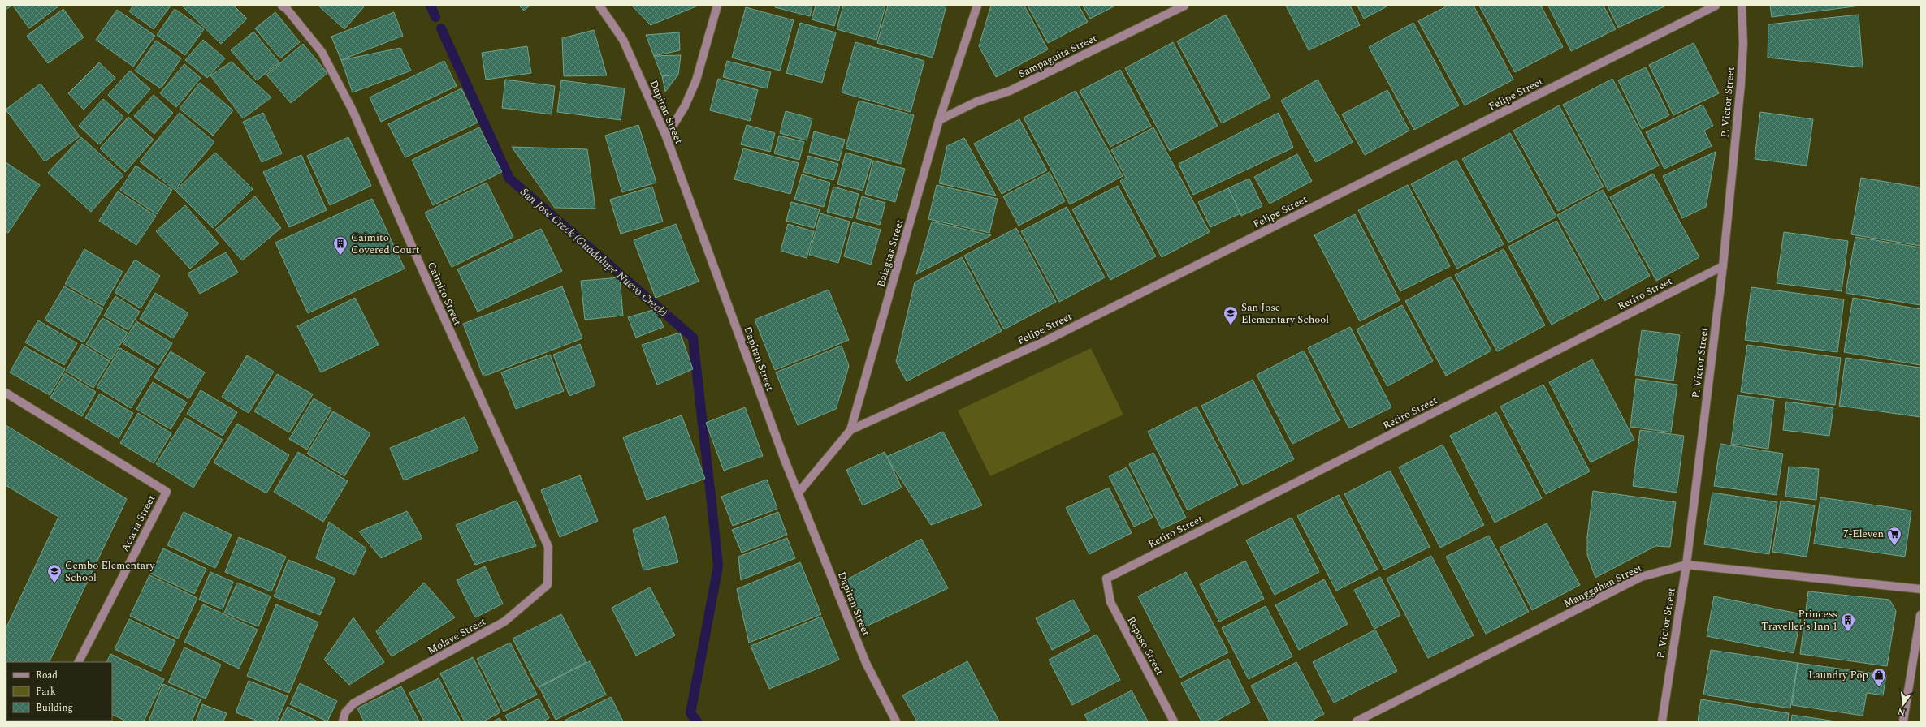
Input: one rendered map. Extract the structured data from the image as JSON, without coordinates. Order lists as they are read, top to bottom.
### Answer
{
  "streets": {
    "street": [
      "Sampaguita Street",
      "Felipe Street",
      "P. Victor Street",
      "Dapitan Street",
      "Balagtas Street",
      "Caimito Street",
      "Retiro Street",
      "Acacia Street",
      "Manggahan Street",
      "Molave Street",
      "Reposo Street"
    ]
  },
  "crossings": [
    ["Sampaguita Street", "Balagtas Street"],
    ["Felipe Street", "Balagtas Street"],
    ["P. Victor Street", "Retiro Street"],
    ["P. Victor Street", "Manggahan Street"],
    ["Dapitan Street", "Balagtas Street"],
    ["Caimito Street", "Molave Street"],
    ["Retiro Street", "Reposo Street"]
  ],
  "water": ["San Jose Creek (Guadalupe Nuevo Creek)"],
  "places": {
    "building": ["Caimito Covered Court", "Princess Traveller's Inn 1"],
    "school or university": ["San Jose Elementary School", "Cembo Elementary School"],
    "supermarket": ["7-Eleven"],
    "shop": ["Laundry Pop"]
  },
  "legend": ["Road", "Park", "Building"],
  "north": "bottom"
}
